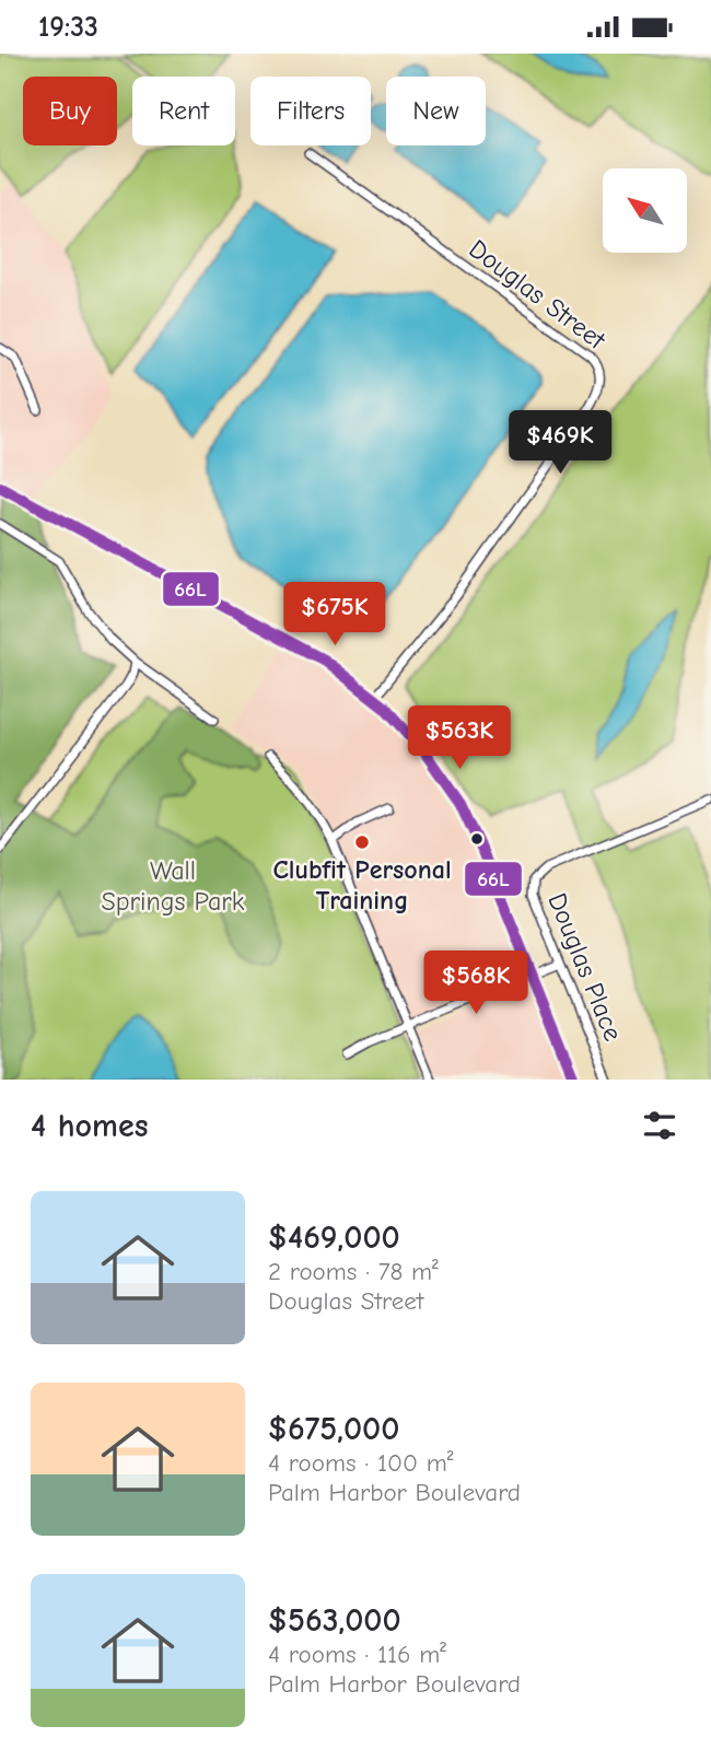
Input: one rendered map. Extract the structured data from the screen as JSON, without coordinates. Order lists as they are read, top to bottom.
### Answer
{
  "streets": {
    "street": ["Douglas Street", "Douglas Place"]
  },
  "parks": ["Wall Springs Park"],
  "places": ["Clubfit Personal Training"],
  "lines": ["transit line 66L"],
  "north": "top left",
  "page": {
    "status": "19:33",
    "chip": [
      "Buy",
      "Rent",
      "Filters",
      "New"
    ],
    "price": [
      "$469K",
      "$675K",
      "$563K",
      "$568K"
    ],
    "heading": "4 homes",
    "list": [
      {
        "name": "$469,000",
        "note": "2 rooms · 78 m² · Douglas Street"
      },
      {
        "name": "$675,000",
        "note": "4 rooms · 100 m² · Palm Harbor Boulevard"
      },
      {
        "name": "$563,000",
        "note": "4 rooms · 116 m² · Palm Harbor Boulevard"
      }
    ]
  }
}
